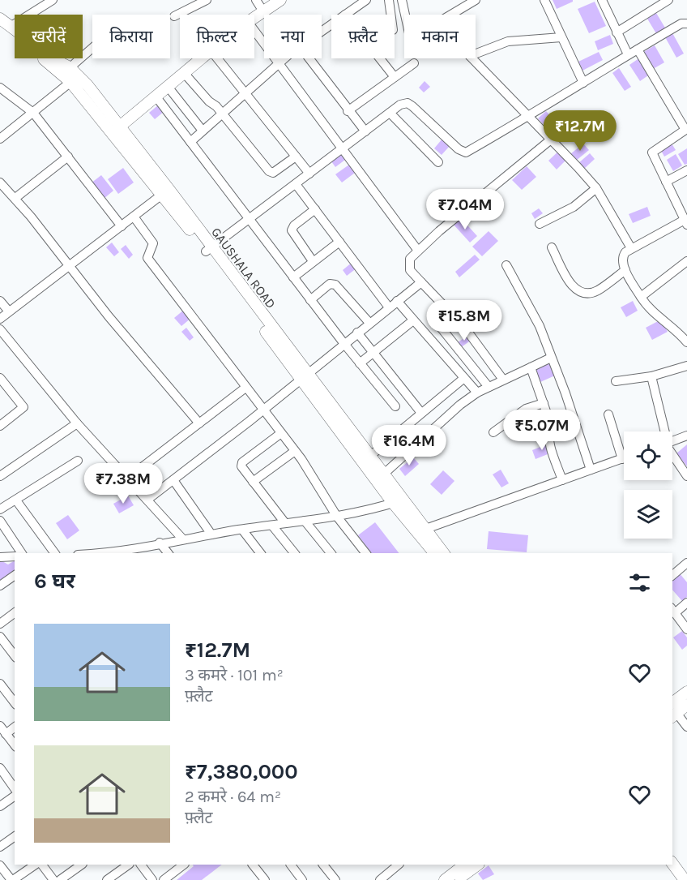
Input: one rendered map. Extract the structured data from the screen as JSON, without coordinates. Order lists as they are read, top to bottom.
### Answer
{
  "streets": {
    "street": ["GAUSHALA ROAD"]
  },
  "page": {
    "chip": [
      "खरीदें",
      "किराया",
      "फ़िल्टर",
      "नया",
      "फ़्लैट",
      "मकान"
    ],
    "price": [
      "₹12.7M",
      "₹7.04M",
      "₹15.8M",
      "₹5.07M",
      "₹16.4M",
      "₹7.38M"
    ],
    "heading": "6 घर",
    "list": [
      {
        "name": "₹12.7M",
        "note": "3 कमरे · 101 m² · फ़्लैट"
      },
      {
        "name": "₹7,380,000",
        "note": "2 कमरे · 64 m² · फ़्लैट"
      }
    ]
  }
}
